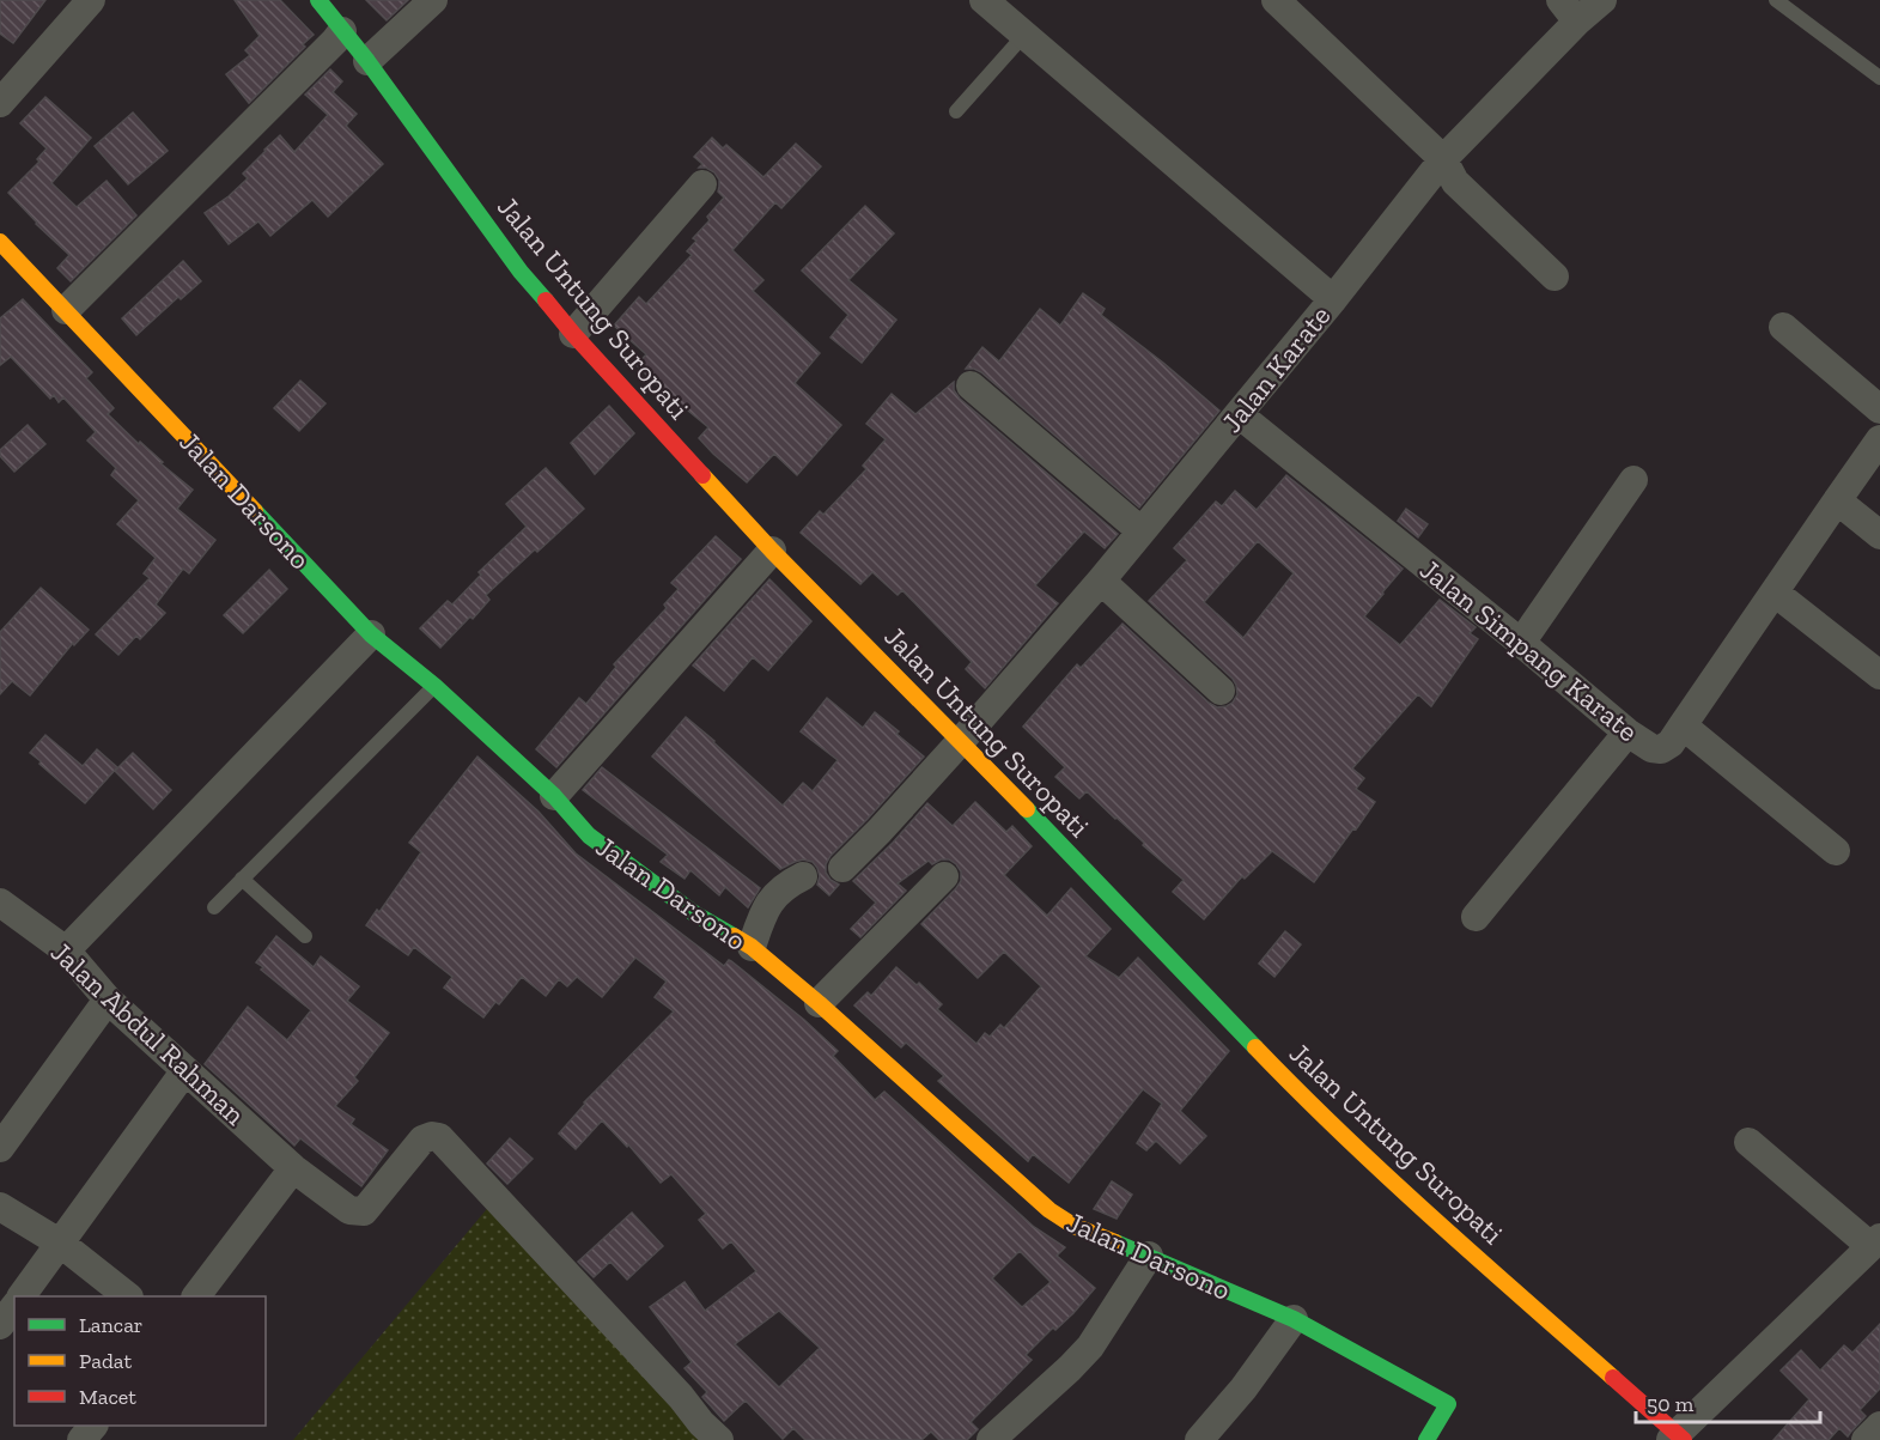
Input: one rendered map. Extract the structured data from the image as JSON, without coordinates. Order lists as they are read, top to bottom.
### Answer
{
  "streets": {
    "main road": ["Jalan Untung Suropati", "Jalan Darsono"],
    "street": ["Jalan Karate", "Jalan Simpang Karate", "Jalan Abdul Rahman"]
  },
  "crossings": [
    ["Jalan Untung Suropati", "Jalan Karate"],
    ["Jalan Karate", "Jalan Simpang Karate"]
  ],
  "legend": ["Lancar", "Padat", "Macet"],
  "scale_bar": "50 m"
}
